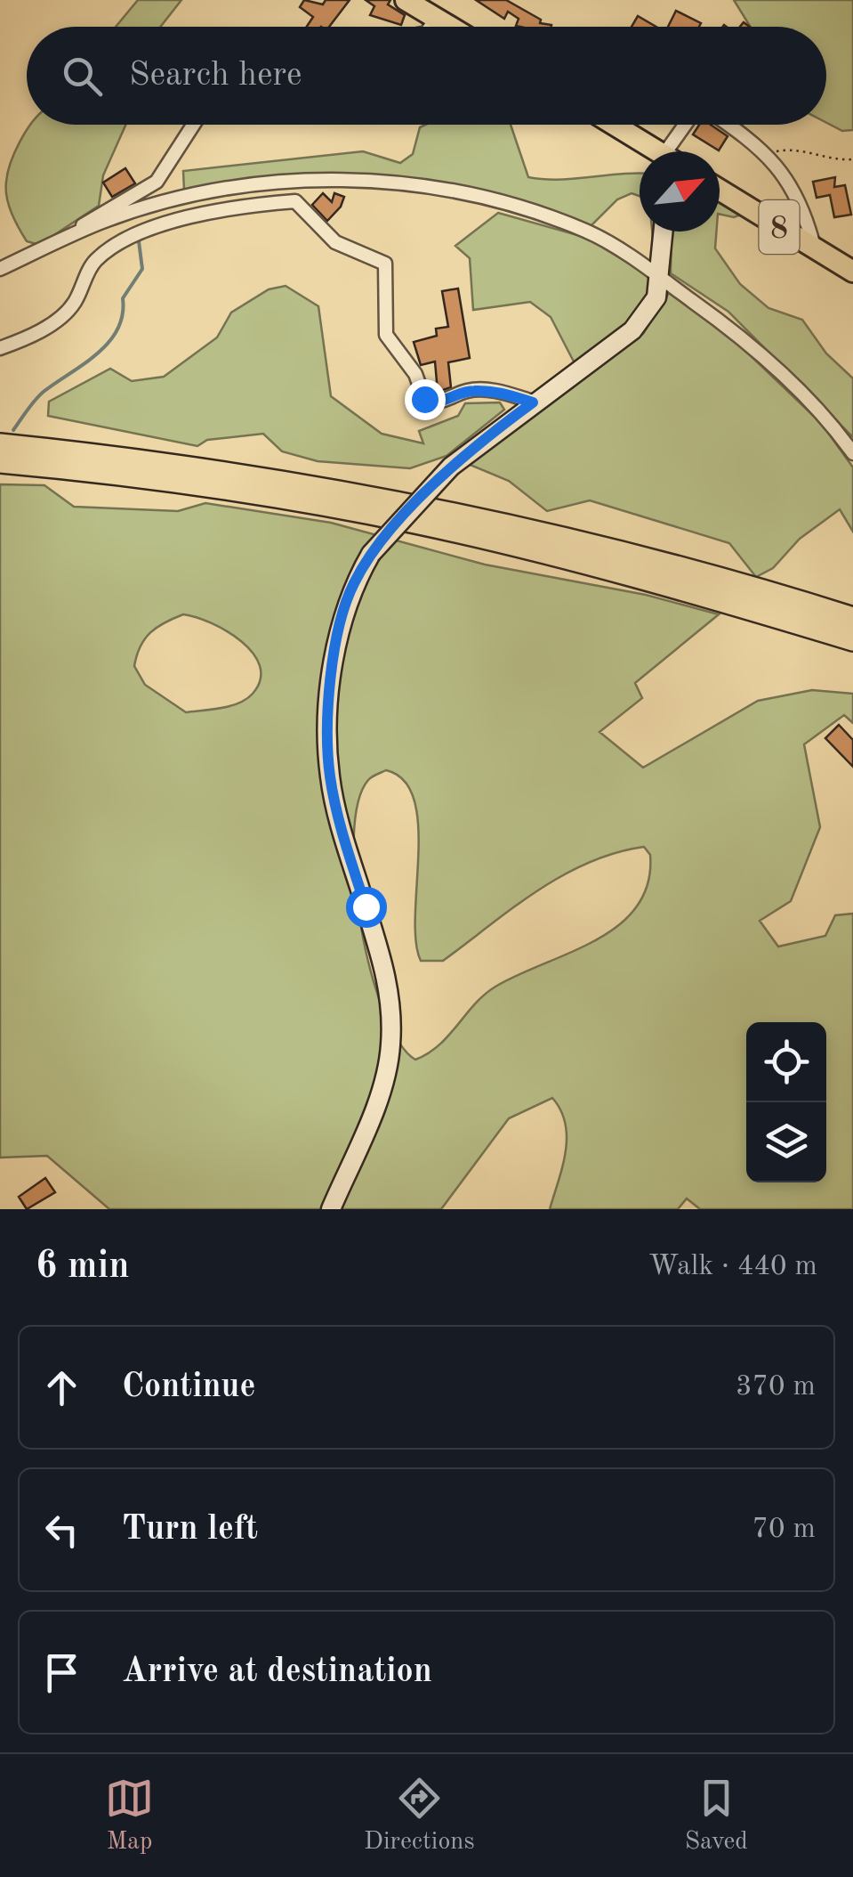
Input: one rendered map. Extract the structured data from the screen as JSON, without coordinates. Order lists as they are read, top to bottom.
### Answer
{
  "streets": {
    "main road": ["8"]
  },
  "north": "top right",
  "page": {
    "search": "Search here",
    "heading": ["6 min", "Walk · 440 m"],
    "list": [
      ["Continue", "370 m"],
      ["Turn left", "70 m"],
      "Arrive at destination"
    ],
    "nav": ["Map", "Directions", "Saved"]
  }
}
